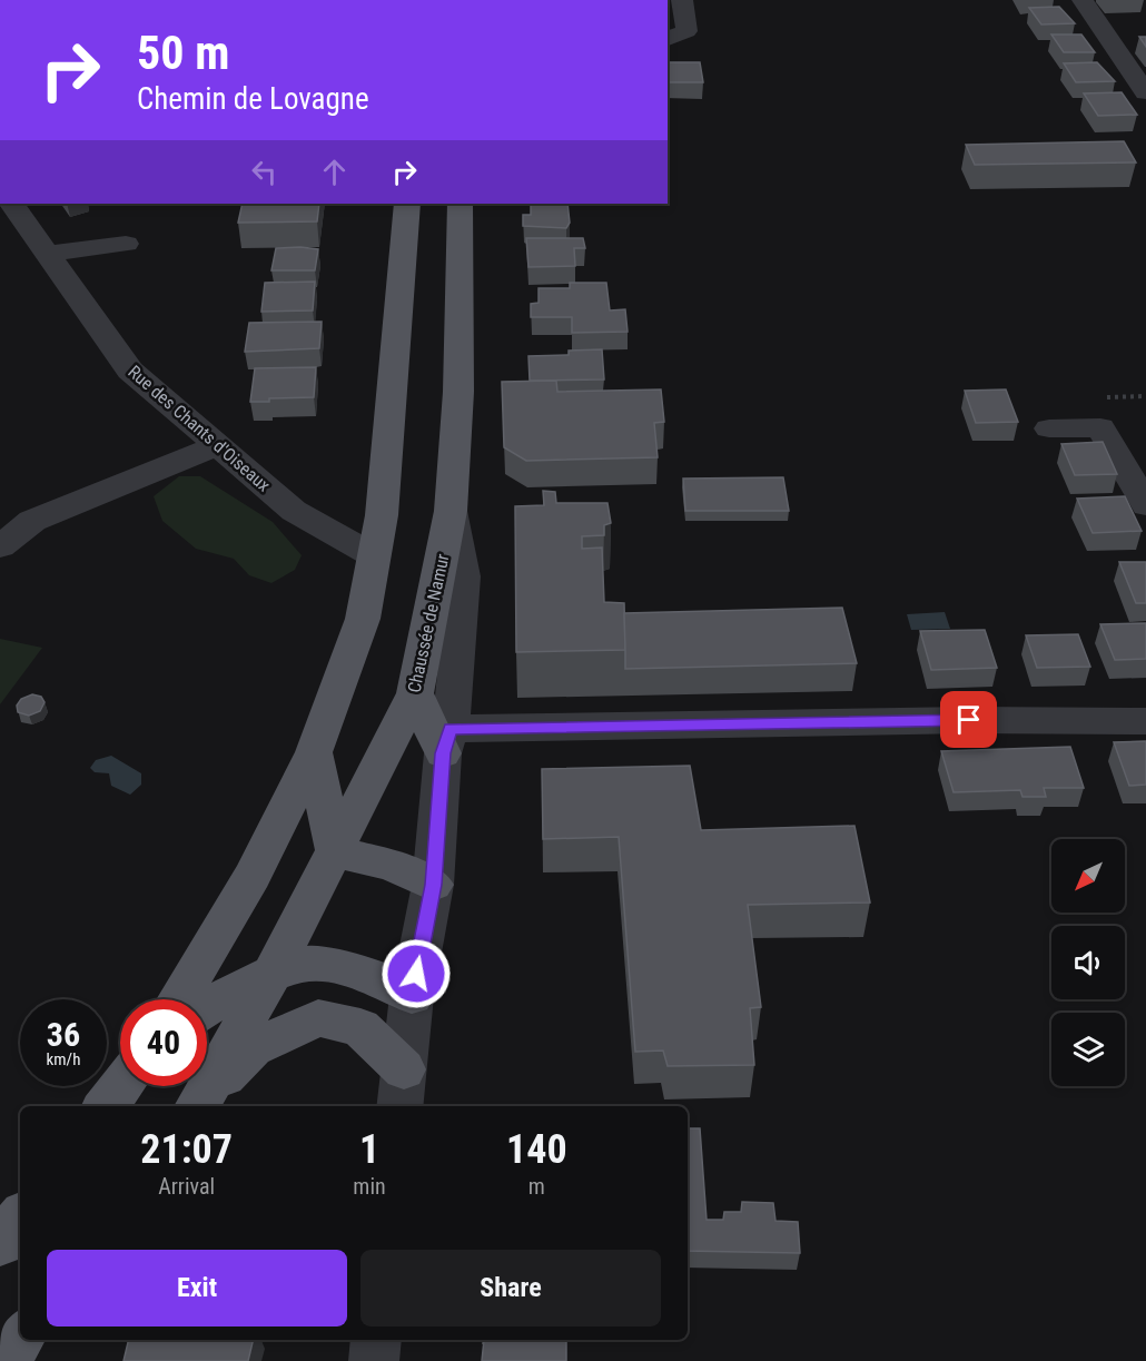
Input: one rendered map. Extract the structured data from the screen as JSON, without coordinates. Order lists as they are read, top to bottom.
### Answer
{
  "streets": {
    "main road": ["Chaussée de Namur"],
    "street": ["Rue des Chants d'Oiseaux"]
  },
  "north": "bottom left",
  "page": {
    "turn": ["50 m", "Chemin de Lovagne"],
    "speed": "36 km/h",
    "limit": "40",
    "eta": [
      "21:07",
      "Arrival",
      "1",
      "min",
      "140",
      "m"
    ],
    "buttons": ["Exit", "Share"]
  }
}
